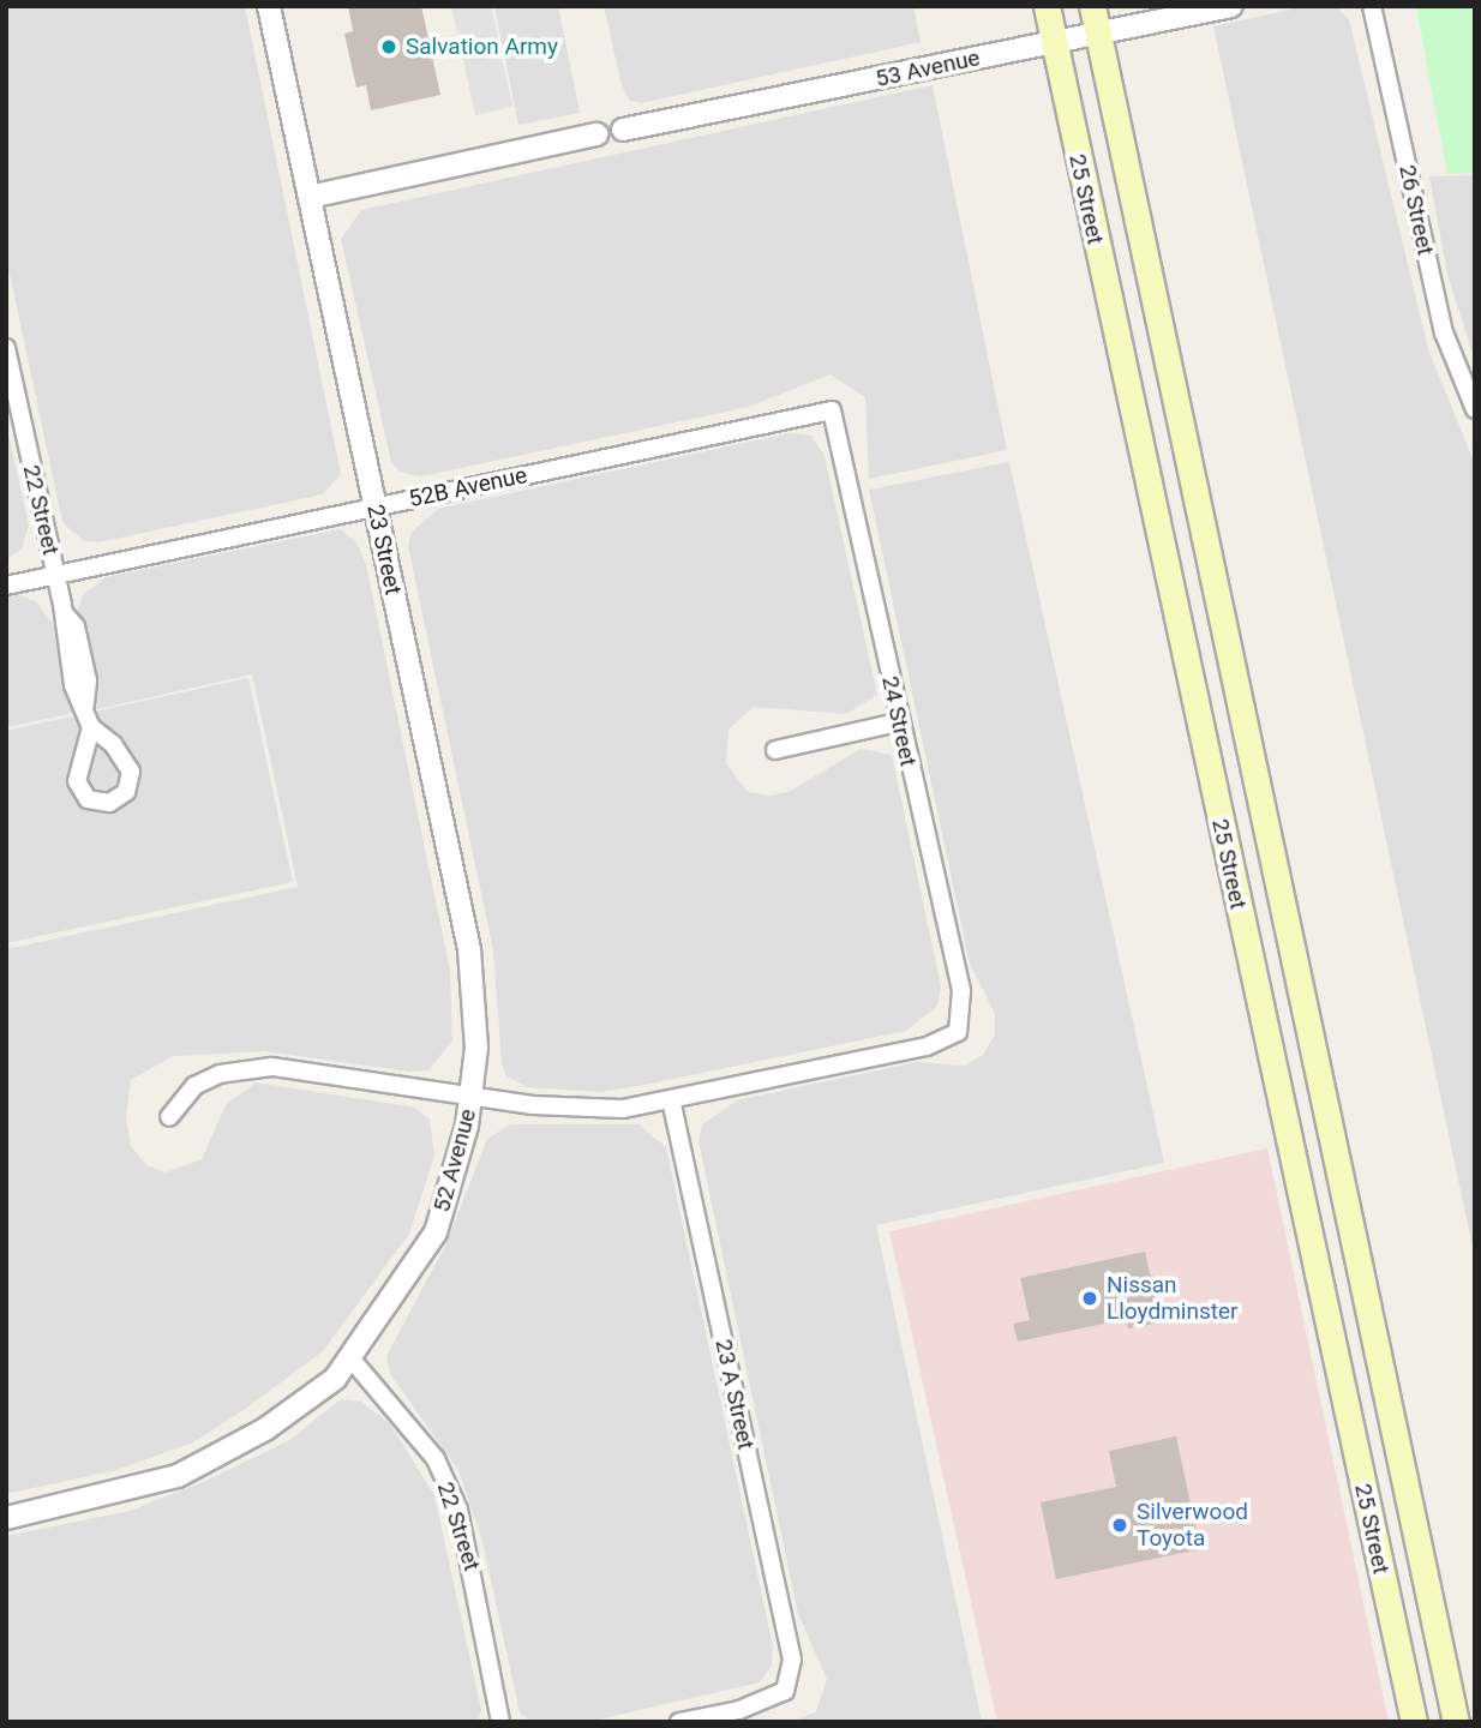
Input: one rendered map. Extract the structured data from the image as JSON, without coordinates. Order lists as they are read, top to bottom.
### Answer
{
  "streets": {
    "main road": ["25 Street"],
    "street": [
      "53 Avenue",
      "26 Street",
      "52B Avenue",
      "22 Street",
      "23 Street",
      "24 Street",
      "52 Avenue",
      "23 A Street"
    ]
  },
  "crossings": [
    ["53 Avenue", "25 Street"],
    ["52B Avenue", "22 Street"],
    ["52B Avenue", "23 Street"],
    ["52B Avenue", "24 Street"],
    ["22 Street", "52 Avenue"],
    ["23 Street", "52 Avenue"],
    ["24 Street", "52 Avenue"],
    ["52 Avenue", "23 A Street"]
  ],
  "places": ["Salvation Army", "Nissan Lloydminster", "Silverwood Toyota"]
}
